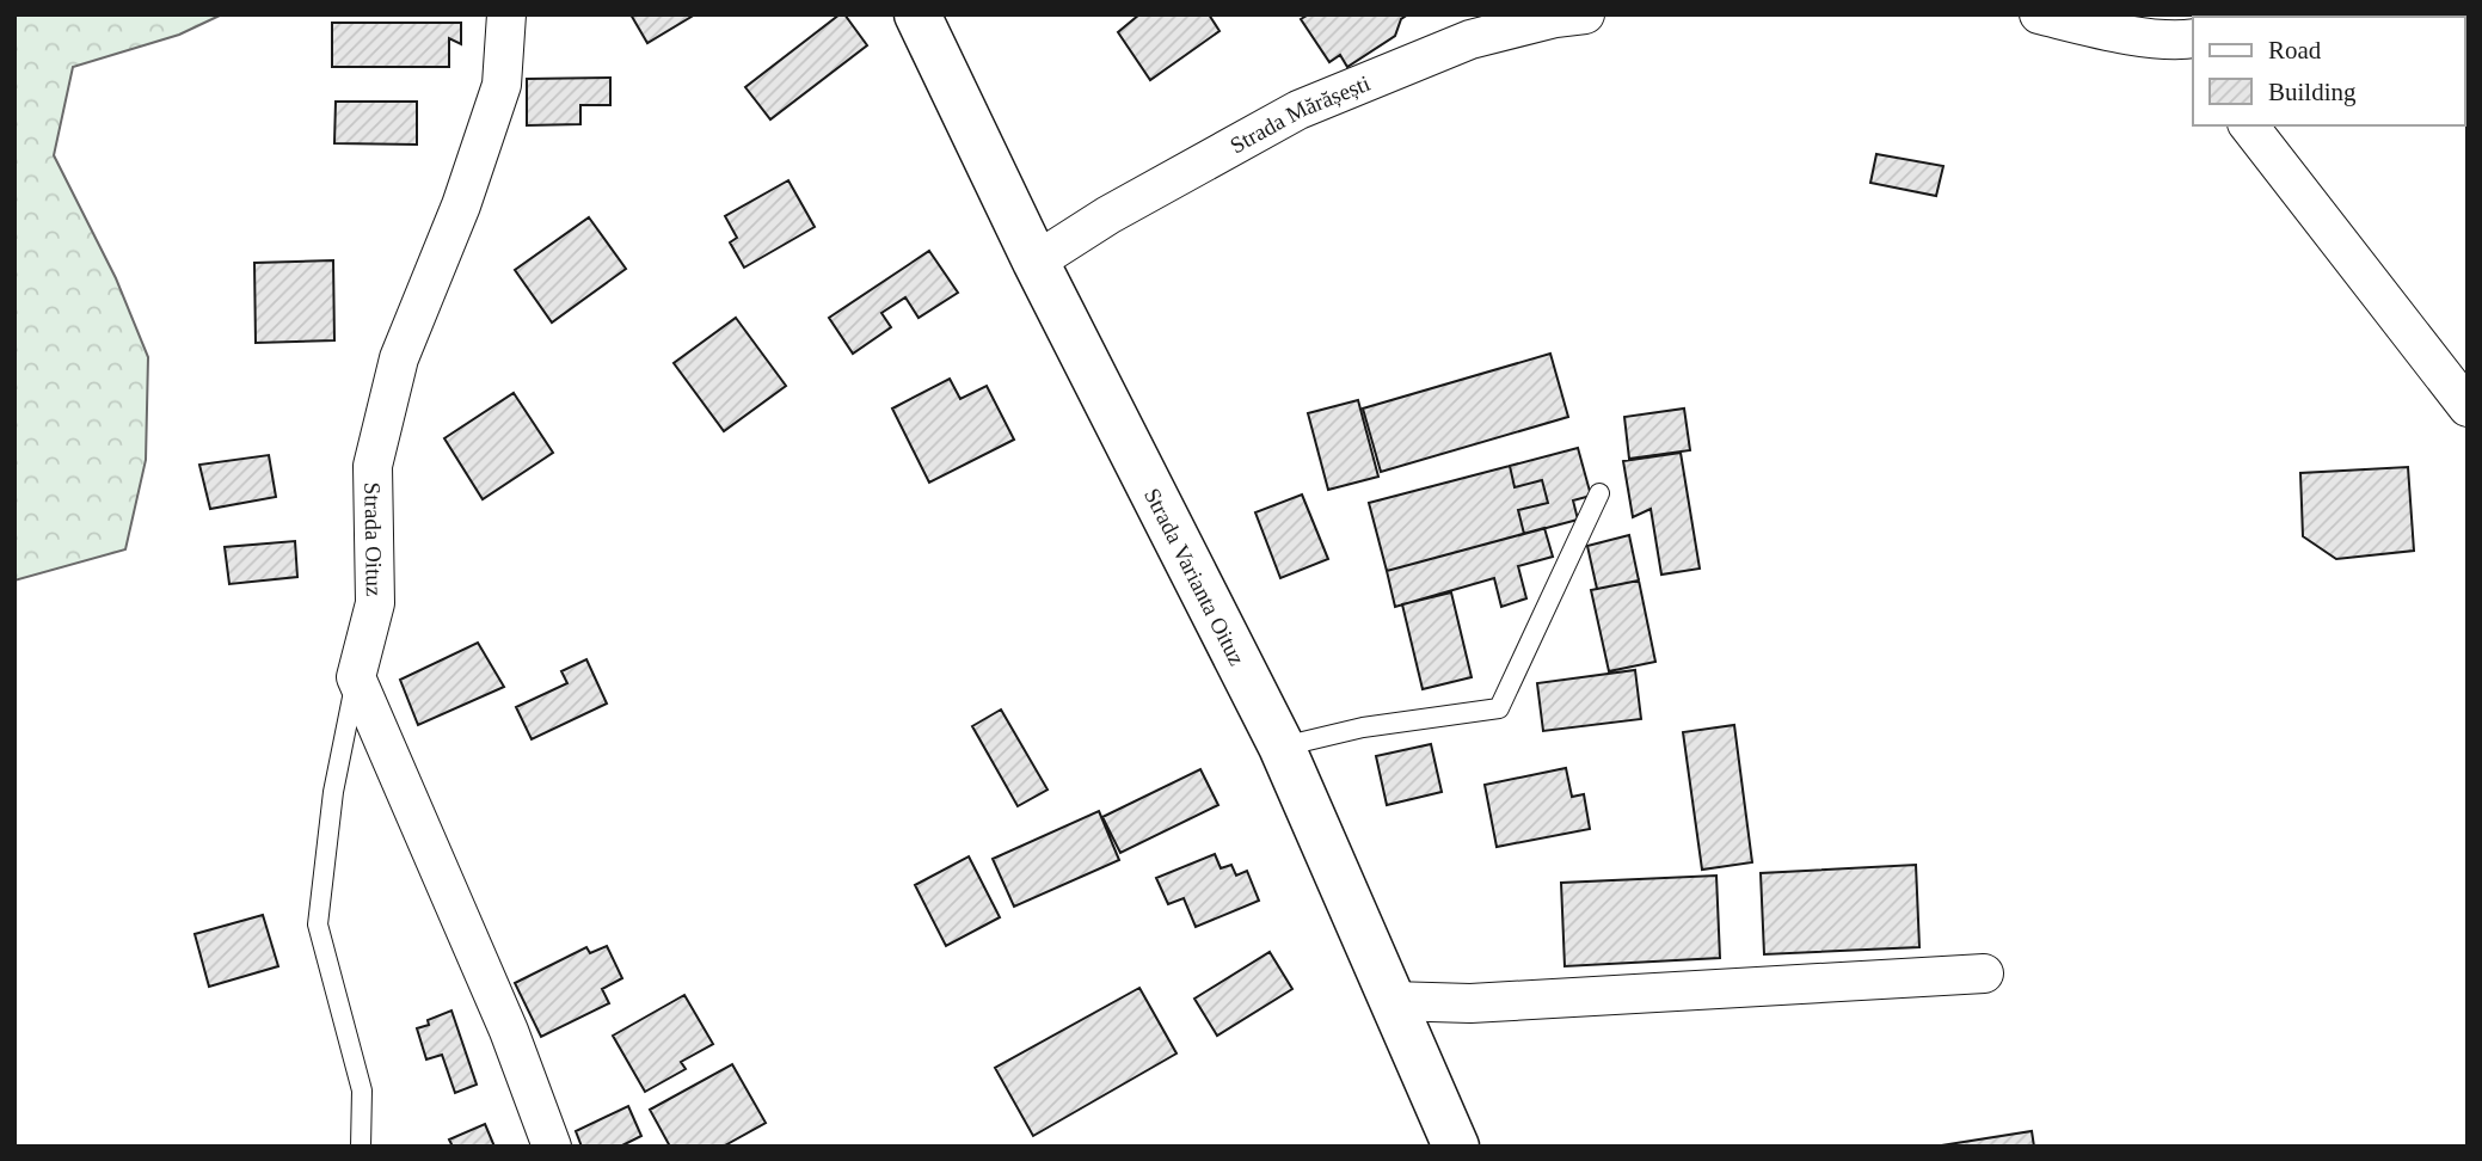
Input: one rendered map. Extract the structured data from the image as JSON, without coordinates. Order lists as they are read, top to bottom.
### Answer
{
  "streets": {
    "main road": ["Strada Varianta Oituz"],
    "street": ["Strada Mărășești", "Strada Oituz"]
  },
  "crossings": [
    ["Strada Mărășești", "Strada Varianta Oituz"]
  ],
  "legend": ["Road", "Building"]
}
